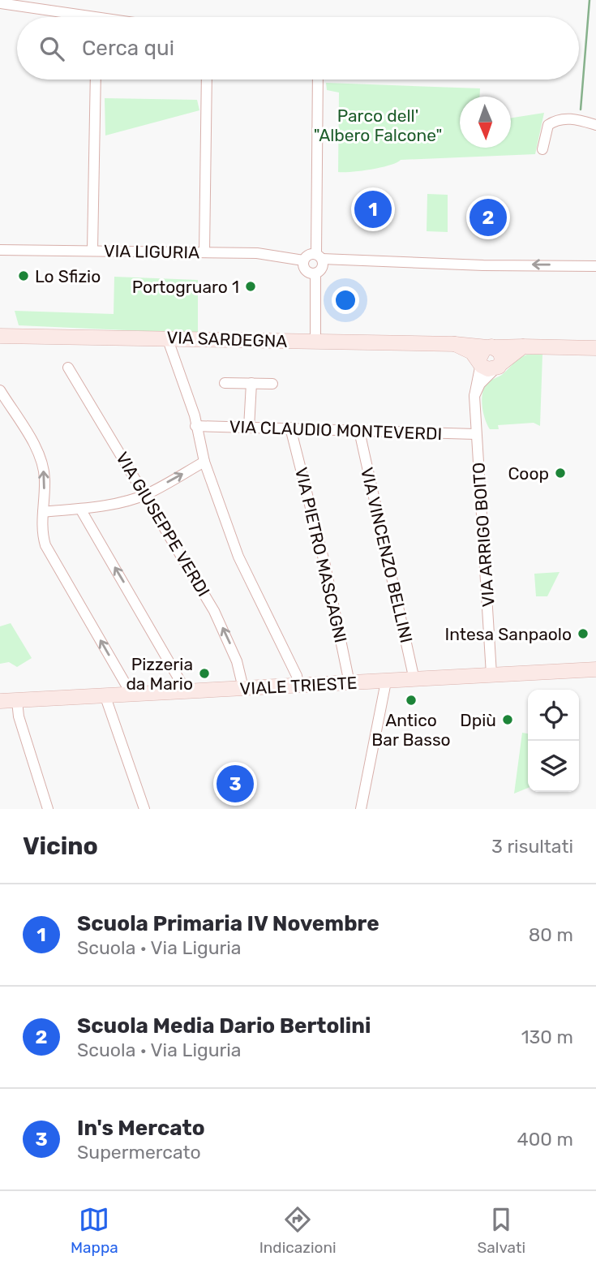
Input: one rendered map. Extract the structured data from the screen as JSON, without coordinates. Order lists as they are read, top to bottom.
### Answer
{
  "streets": {
    "street": [
      "VIA LIGURIA",
      "VIA SARDEGNA",
      "VIA CLAUDIO MONTEVERDI",
      "VIA GIUSEPPE VERDI",
      "VIA ARRIGO BOITO",
      "VIA PIETRO MASCAGNI",
      "VIA VINCENZO BELLINI",
      "VIALE TRIESTE"
    ]
  },
  "crossings": [
    ["VIA SARDEGNA", "VIA ARRIGO BOITO"],
    ["VIA CLAUDIO MONTEVERDI", "VIA ARRIGO BOITO"],
    ["VIA CLAUDIO MONTEVERDI", "VIA PIETRO MASCAGNI"],
    ["VIA CLAUDIO MONTEVERDI", "VIA VINCENZO BELLINI"],
    ["VIA GIUSEPPE VERDI", "VIALE TRIESTE"],
    ["VIA ARRIGO BOITO", "VIALE TRIESTE"],
    ["VIA PIETRO MASCAGNI", "VIALE TRIESTE"],
    ["VIA VINCENZO BELLINI", "VIALE TRIESTE"]
  ],
  "parks": ["Parco dell' \"Albero Falcone\""],
  "places": [
    "Lo Sfizio",
    "Portogruaro 1",
    "Coop",
    "Intesa Sanpaolo",
    "Pizzeria da Mario",
    "Antico Bar Basso",
    "Dpiù"
  ],
  "north": "bottom",
  "page": {
    "search": "Cerca qui",
    "pins": ["1", "2", "3"],
    "heading": ["Vicino", "3 risultati"],
    "list": [
      {
        "mark": "1",
        "name": "Scuola Primaria IV Novembre",
        "note": "Scuola · Via Liguria",
        "value": "80 m"
      },
      {
        "mark": "2",
        "name": "Scuola Media Dario Bertolini",
        "note": "Scuola · Via Liguria",
        "value": "130 m"
      },
      {
        "mark": "3",
        "name": "In's Mercato",
        "note": "Supermercato",
        "value": "400 m"
      }
    ],
    "nav": ["Mappa", "Indicazioni", "Salvati"]
  }
}
